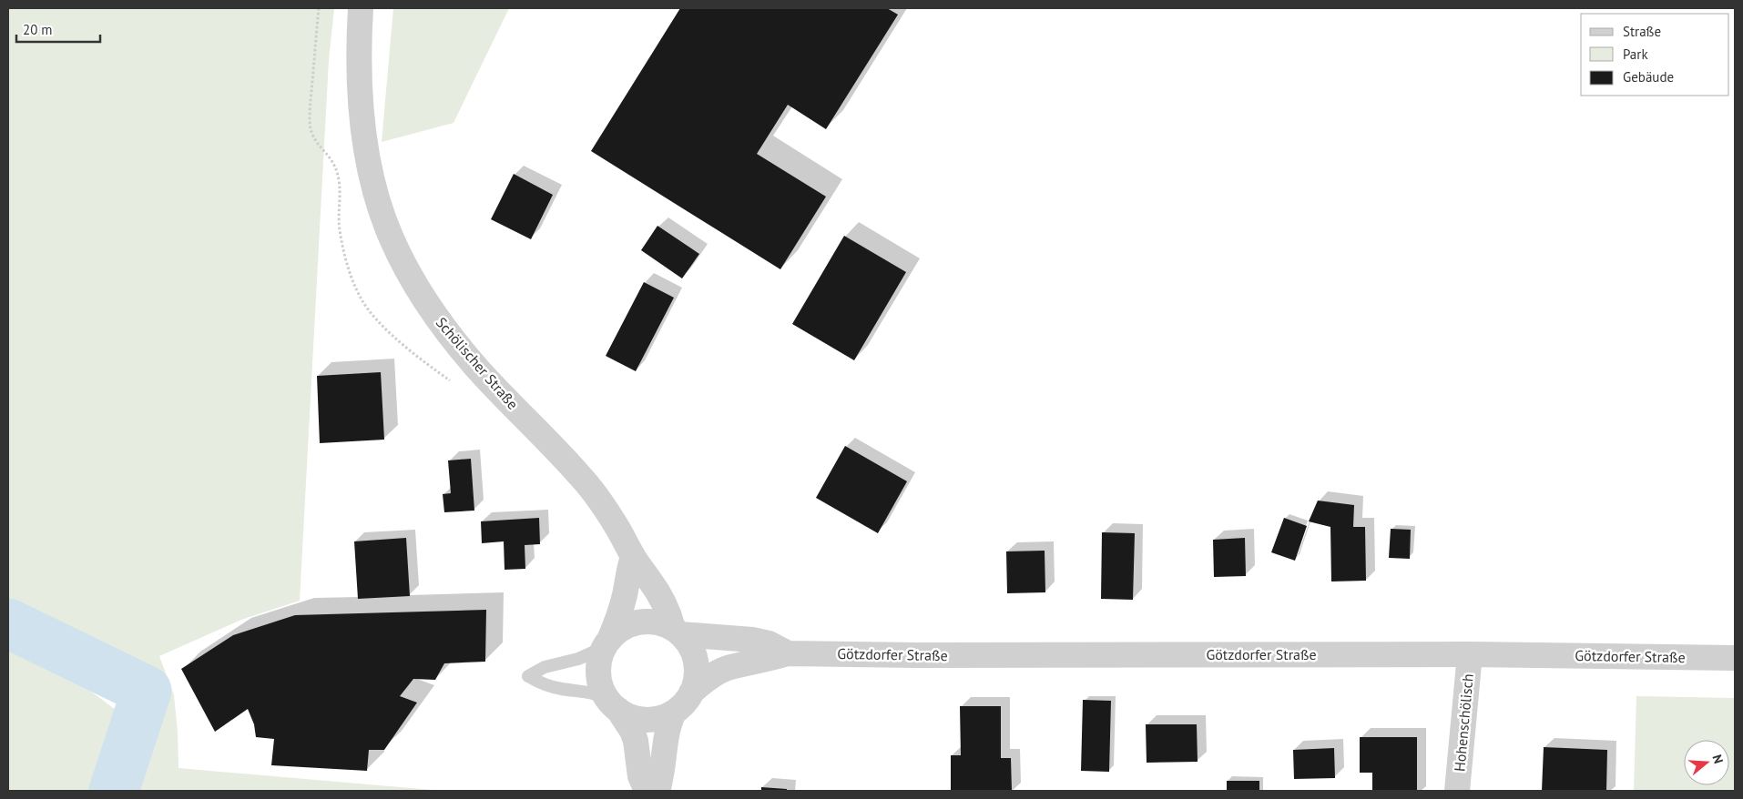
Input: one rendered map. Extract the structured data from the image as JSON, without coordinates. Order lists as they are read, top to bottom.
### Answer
{
  "streets": {
    "street": ["Schölischer Straße", "Götzdorfer Straße", "Hohenschölisch"]
  },
  "crossings": [
    ["Schölischer Straße", "Götzdorfer Straße"],
    ["Götzdorfer Straße", "Hohenschölisch"]
  ],
  "legend": ["Straße", "Park", "Gebäude"],
  "scale_bar": "20 m",
  "north": "right"
}
